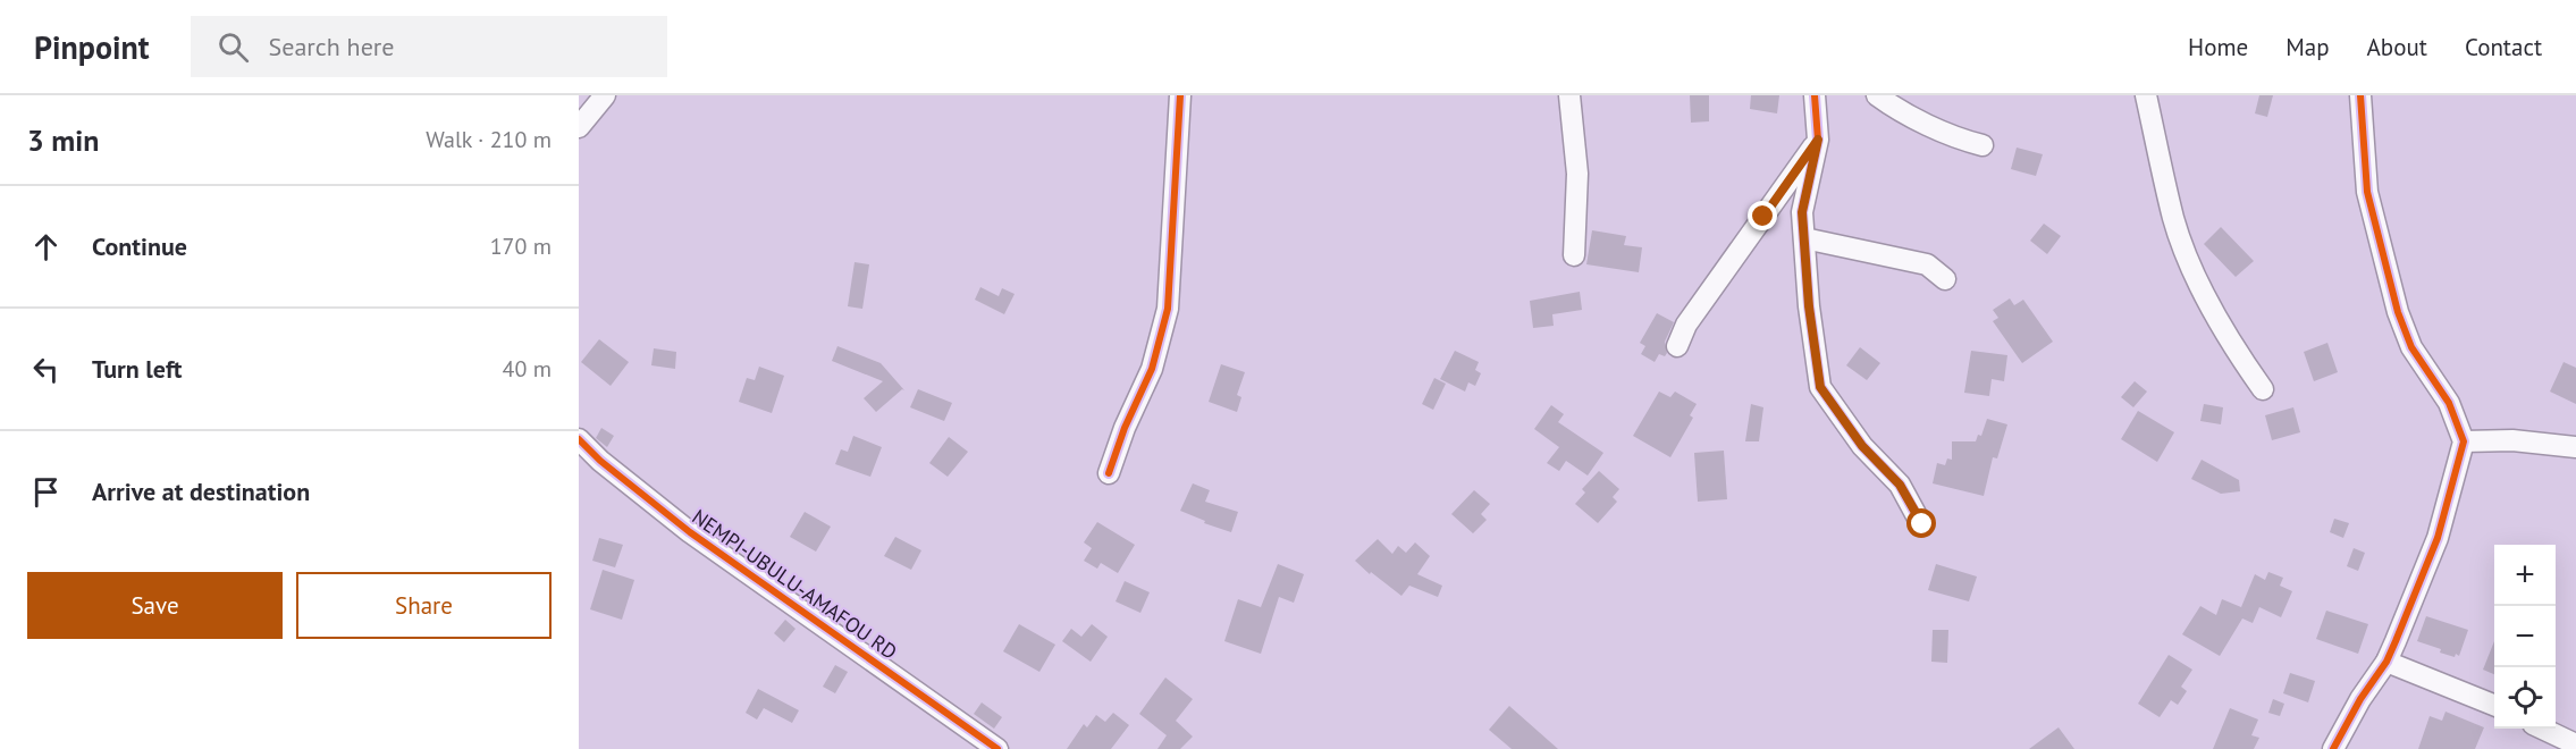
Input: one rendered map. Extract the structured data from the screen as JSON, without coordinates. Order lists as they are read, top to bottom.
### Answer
{
  "streets": {
    "street": ["NEMPI-UBULU-AMAFOU RD"]
  },
  "page": {
    "header": "Pinpoint",
    "search": "Search here",
    "nav": [
      "Home",
      "Map",
      "About",
      "Contact"
    ],
    "heading": ["3 min", "Walk · 210 m"],
    "list": [
      ["Continue", "170 m"],
      ["Turn left", "40 m"],
      "Arrive at destination"
    ],
    "map_buttons": ["+", "−"],
    "buttons": ["Save", "Share"]
  }
}
